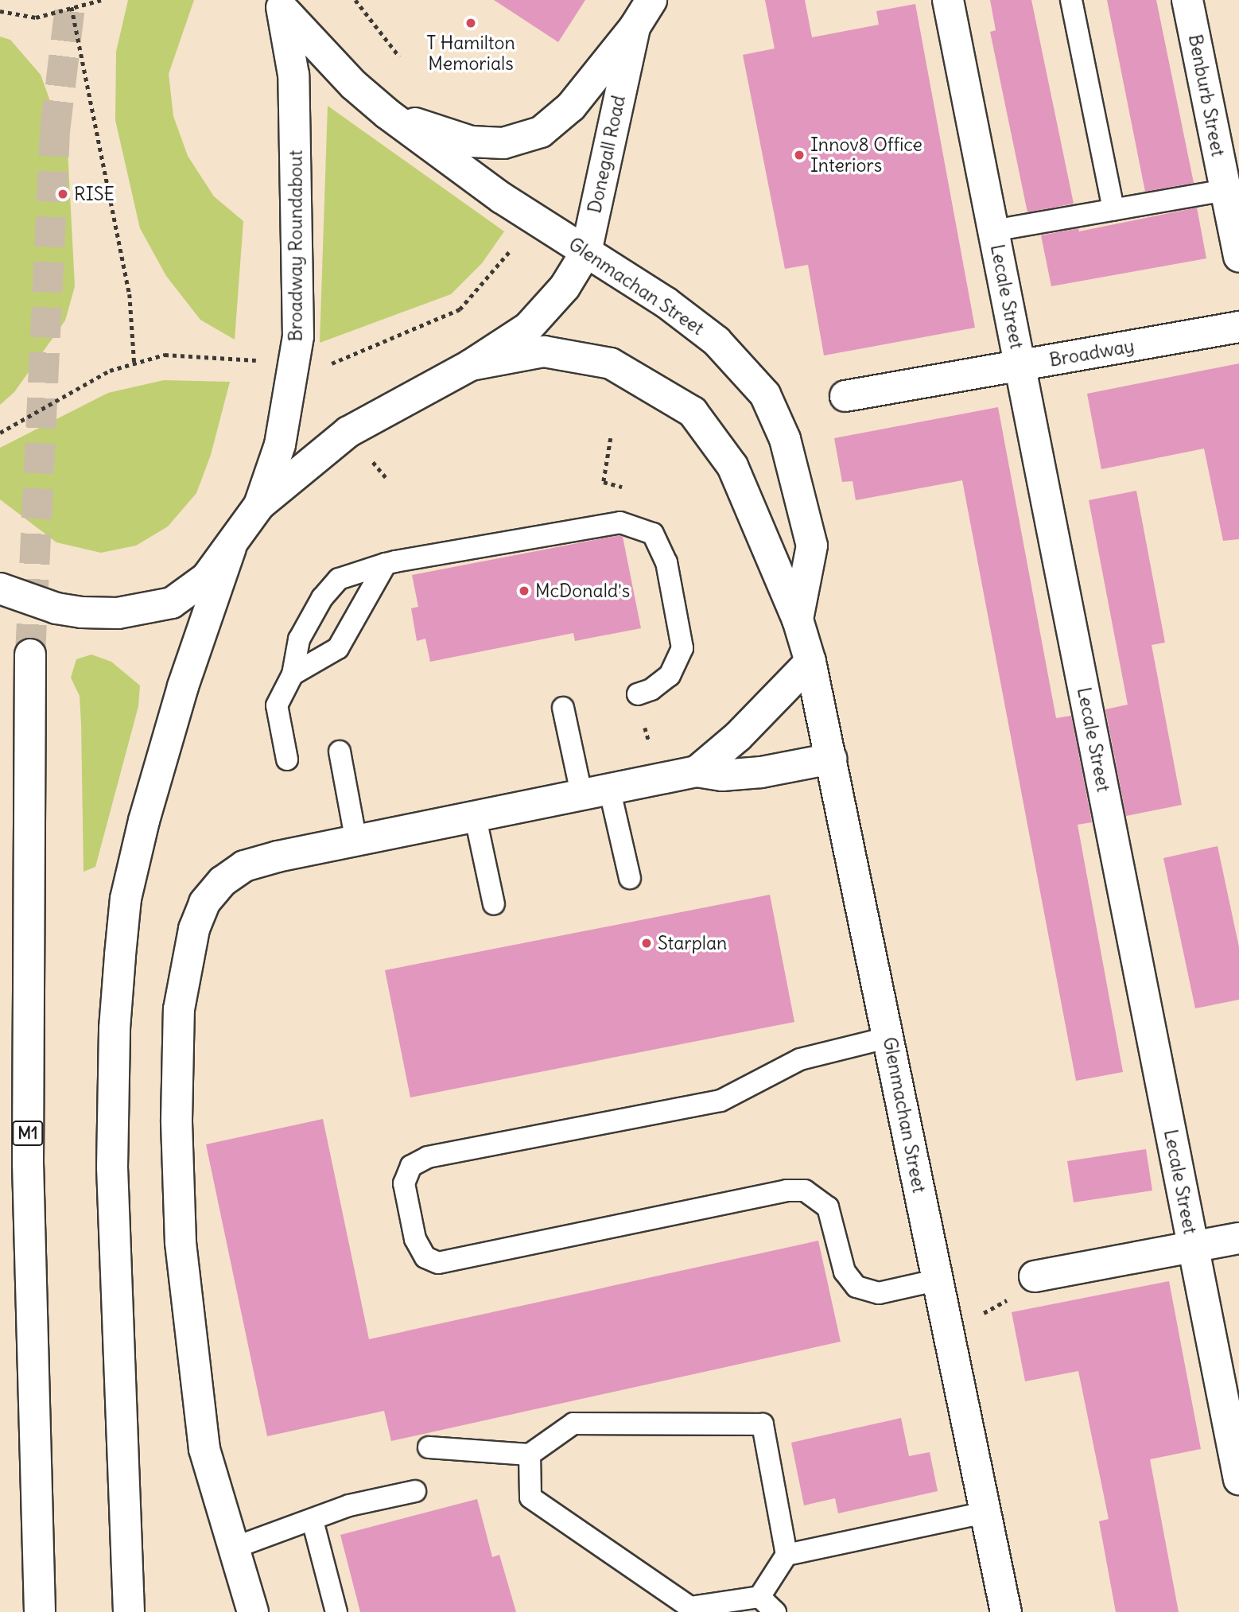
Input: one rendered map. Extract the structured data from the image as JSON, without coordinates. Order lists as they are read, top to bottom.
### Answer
{
  "streets": {
    "main road": [
      "Benburb Street",
      "Donegall Road",
      "Broadway Roundabout",
      "Glenmachan Street",
      "Lecale Street",
      "Broadway",
      "M1"
    ]
  },
  "crossings": [
    ["Donegall Road", "Glenmachan Street"],
    ["Broadway Roundabout", "Glenmachan Street"],
    ["Lecale Street", "Broadway"]
  ],
  "places": [
    "T Hamilton Memorials",
    "Innov8 Office Interiors",
    "RISE",
    "McDonald's",
    "Starplan"
  ]
}
